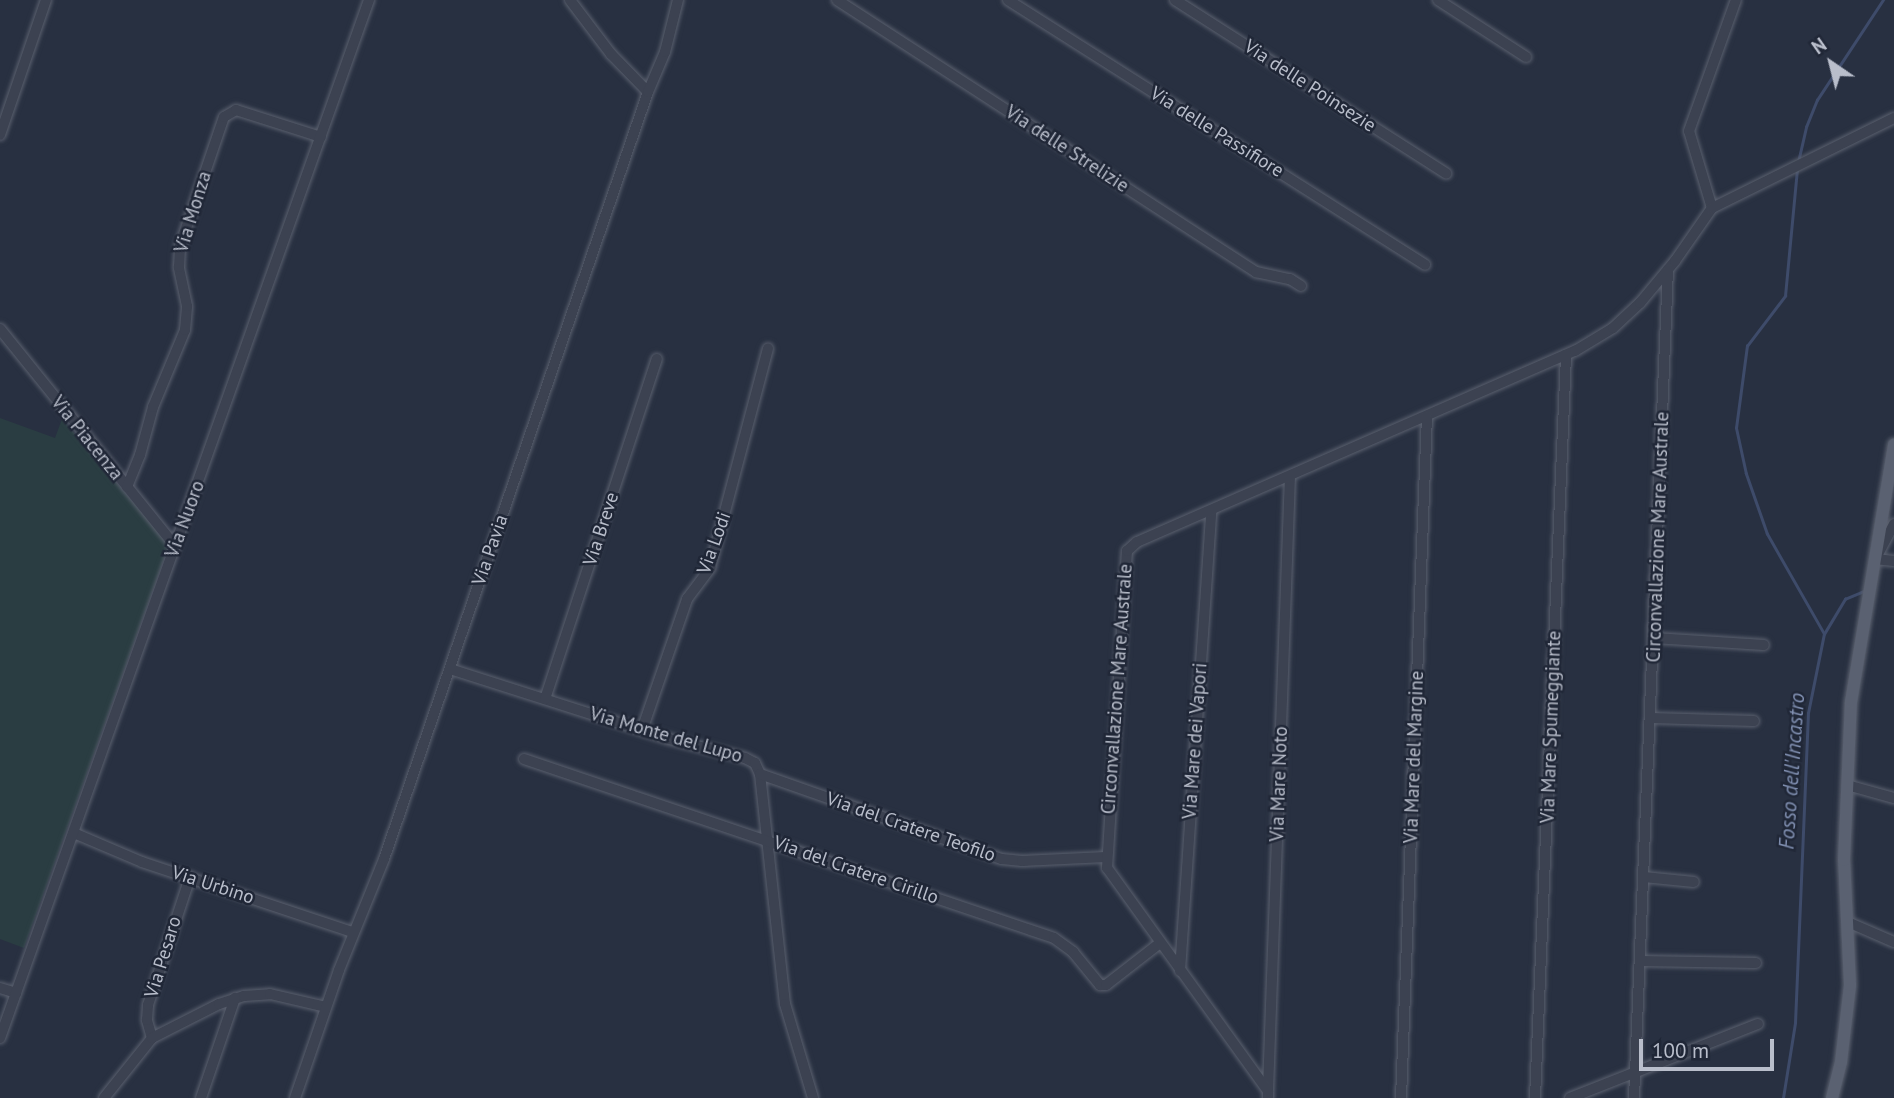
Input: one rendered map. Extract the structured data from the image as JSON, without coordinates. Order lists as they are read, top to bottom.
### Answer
{
  "streets": {
    "street": [
      "Via delle Poinsezie",
      "Via delle Passifiore",
      "Via delle Strelizie",
      "Via Monza",
      "Via Piacenza",
      "Via Nuoro",
      "Via Breve",
      "Circonvallazione Mare Australe",
      "Via Lodi",
      "Via Pavia",
      "Via Mare Spumeggiante",
      "Via Monte del Lupo",
      "Via Mare dei Vapori",
      "Via Mare del Margine",
      "Via Mare Noto",
      "Via del Cratere Teofilo",
      "Via del Cratere Cirillo",
      "Via Urbino",
      "Via Pesaro"
    ]
  },
  "crossings": [
    ["Via Monza", "Via Piacenza"],
    ["Via Monza", "Via Nuoro"],
    ["Via Piacenza", "Via Nuoro"],
    ["Via Nuoro", "Via Urbino"],
    ["Via Breve", "Via Monte del Lupo"],
    ["Circonvallazione Mare Australe", "Via Mare Spumeggiante"],
    ["Circonvallazione Mare Australe", "Via Mare dei Vapori"],
    ["Circonvallazione Mare Australe", "Via Mare del Margine"],
    ["Circonvallazione Mare Australe", "Via Mare Noto"],
    ["Circonvallazione Mare Australe", "Via del Cratere Teofilo"],
    ["Circonvallazione Mare Australe", "Via del Cratere Cirillo"],
    ["Via Lodi", "Via Monte del Lupo"],
    ["Via Pavia", "Via Monte del Lupo"],
    ["Via Pavia", "Via Urbino"],
    ["Via Monte del Lupo", "Via del Cratere Teofilo"],
    ["Via Monte del Lupo", "Via del Cratere Cirillo"],
    ["Via Urbino", "Via Pesaro"]
  ],
  "water": ["Fosso dell'Incastro"],
  "scale_bar": "100 m",
  "north": "top left"
}
